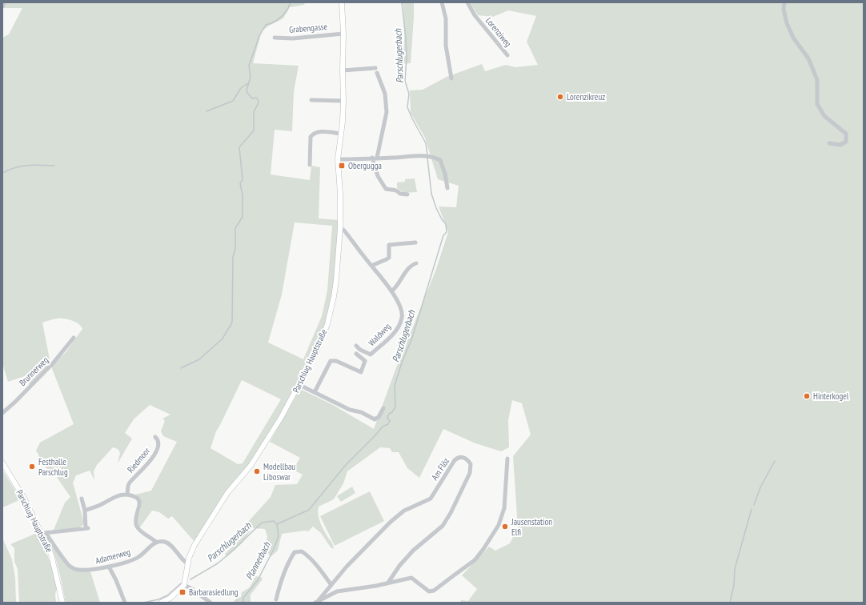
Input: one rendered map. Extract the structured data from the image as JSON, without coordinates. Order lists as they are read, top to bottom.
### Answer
{
  "streets": {
    "main road": ["Parschlug Hauptstraße"],
    "street": [
      "Grabengasse",
      "Lorenziweg",
      "Waldweg",
      "Brunnerweg",
      "Riedmoor",
      "Am Flöz",
      "Adamerweg"
    ]
  },
  "crossings": [
    ["Grabengasse", "Parschlug Hauptstraße"],
    ["Waldweg", "Parschlug Hauptstraße"],
    ["Parschlug Hauptstraße", "Adamerweg"]
  ],
  "water": ["Parschlugerbach", "Plannerbach"],
  "places": {
    "other": [
      "Lorenzikreuz",
      "Hinterkogel",
      "Festhalle Parschlug",
      "Modellbau Liboswar",
      "Jausenstation Elfi"
    ],
    "transit": ["Obergugga", "Barbarasiedlung"]
  }
}
